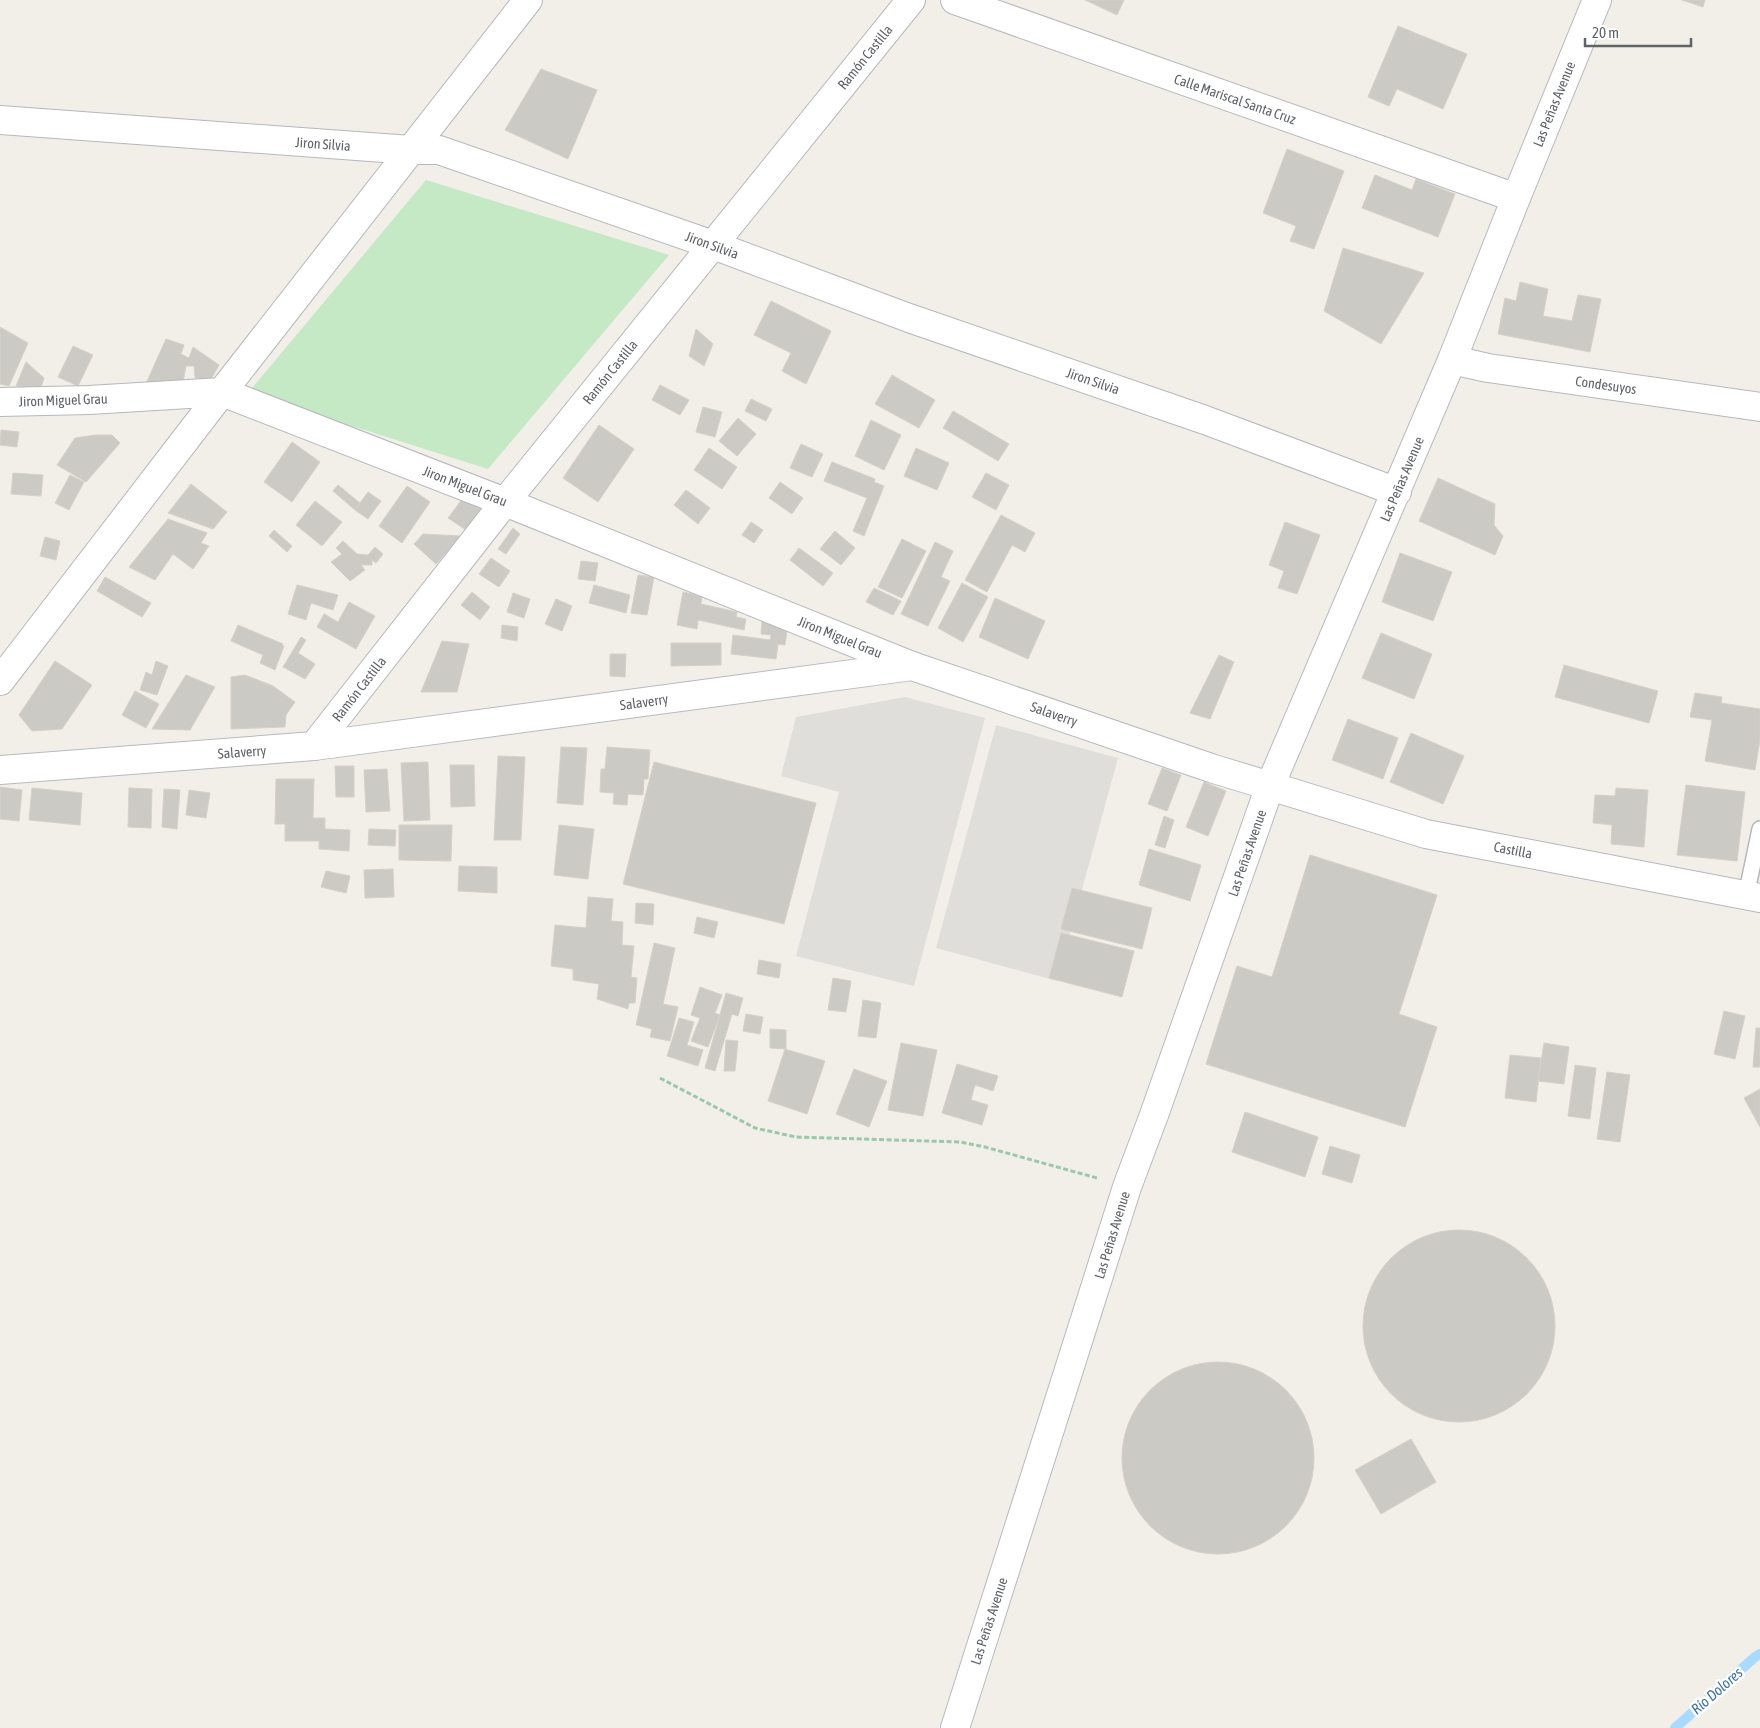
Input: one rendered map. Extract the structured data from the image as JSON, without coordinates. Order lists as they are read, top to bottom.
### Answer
{
  "streets": {
    "street": [
      "Ramón Castilla",
      "Calle Mariscal Santa Cruz",
      "Las Peñas Avenue",
      "Jiron Silvia",
      "Condesuyos",
      "Jiron Miguel Grau",
      "Salaverry",
      "Castilla"
    ]
  },
  "crossings": [
    ["Ramón Castilla", "Jiron Silvia"],
    ["Ramón Castilla", "Jiron Miguel Grau"],
    ["Ramón Castilla", "Salaverry"],
    ["Calle Mariscal Santa Cruz", "Las Peñas Avenue"],
    ["Las Peñas Avenue", "Jiron Silvia"],
    ["Las Peñas Avenue", "Condesuyos"],
    ["Las Peñas Avenue", "Salaverry"],
    ["Las Peñas Avenue", "Castilla"],
    ["Jiron Miguel Grau", "Salaverry"],
    ["Salaverry", "Castilla"]
  ],
  "water": ["Río Dolores"],
  "scale_bar": "20 m"
}
